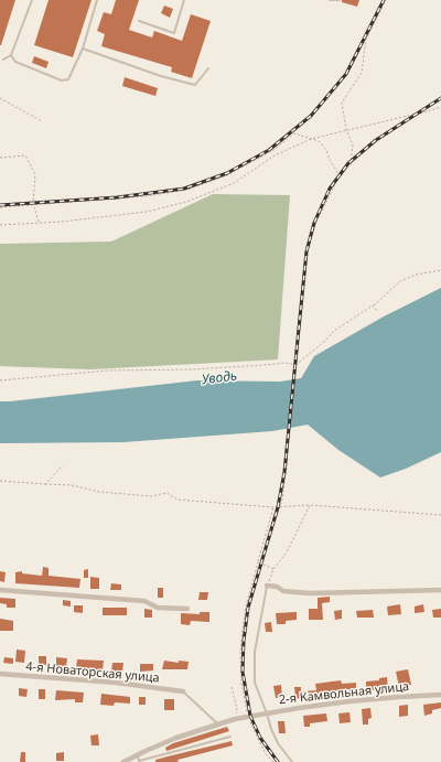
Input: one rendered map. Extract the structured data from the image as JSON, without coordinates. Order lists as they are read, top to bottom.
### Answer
{
  "streets": {
    "street": ["4-я Новаторская улица", "2-я Камвольная улица"]
  },
  "water": ["Уводь"]
}
